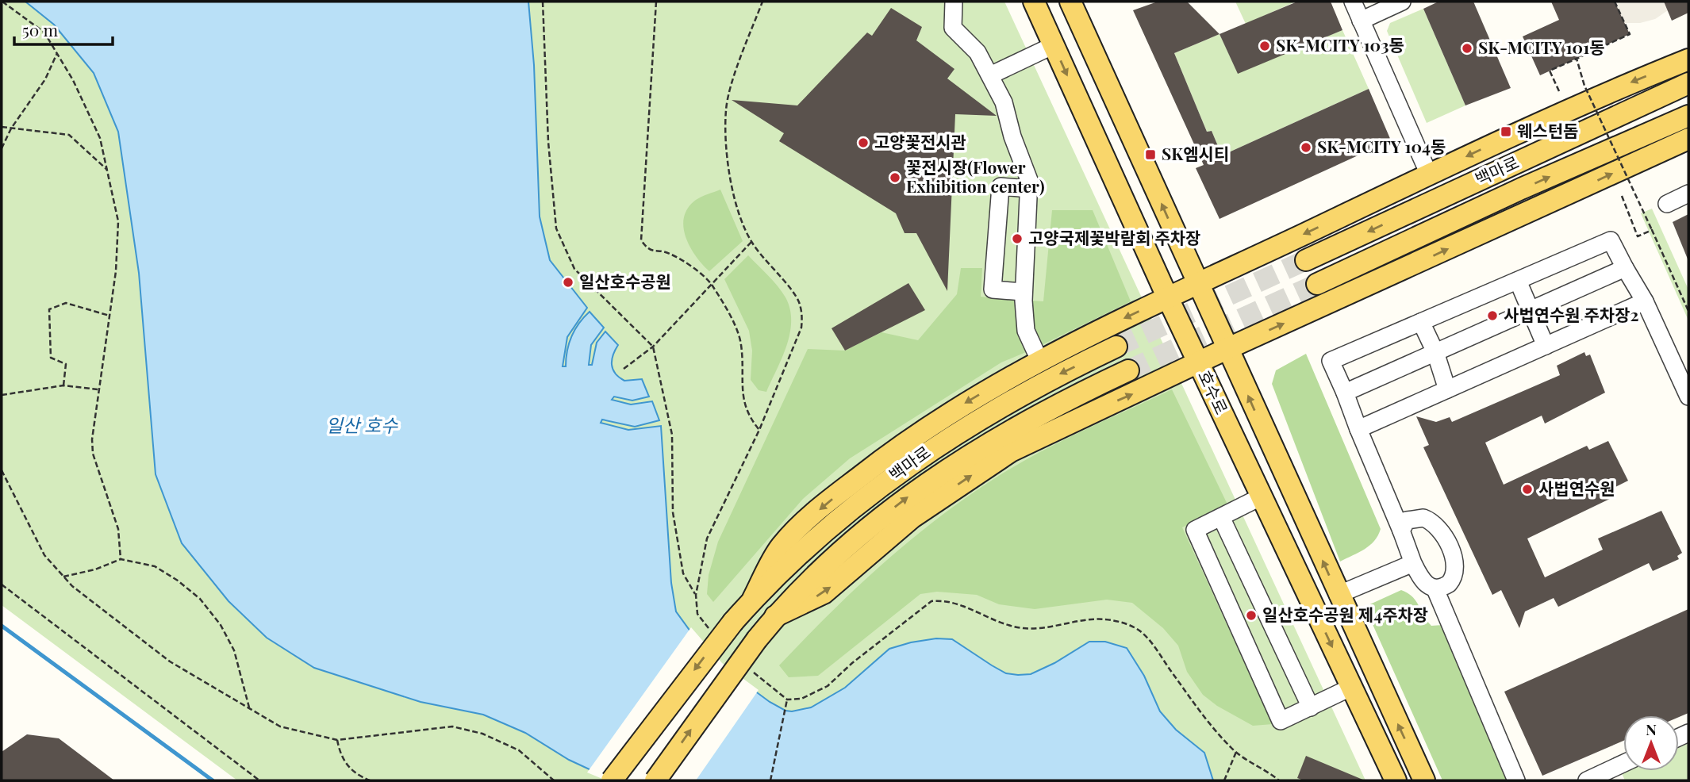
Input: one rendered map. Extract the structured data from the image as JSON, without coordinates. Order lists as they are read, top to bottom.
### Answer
{
  "streets": {
    "main road": ["백마로", "호수로"]
  },
  "water": ["일산 호수"],
  "places": {
    "other": [
      "SK-MCITY 103동",
      "SK-MCITY 101동",
      "고양꽃전시관",
      "SK-MCITY 104동",
      "꽃전시장(Flower Exhibition center)",
      "고양국제꽃박람회 주차장",
      "일산호수공원",
      "사법연수원 주차장2",
      "사법연수원",
      "일산호수공원 제4주차장"
    ],
    "transit": ["웨스턴돔", "SK엠시티"]
  },
  "scale_bar": "50 m",
  "north": "top"
}
